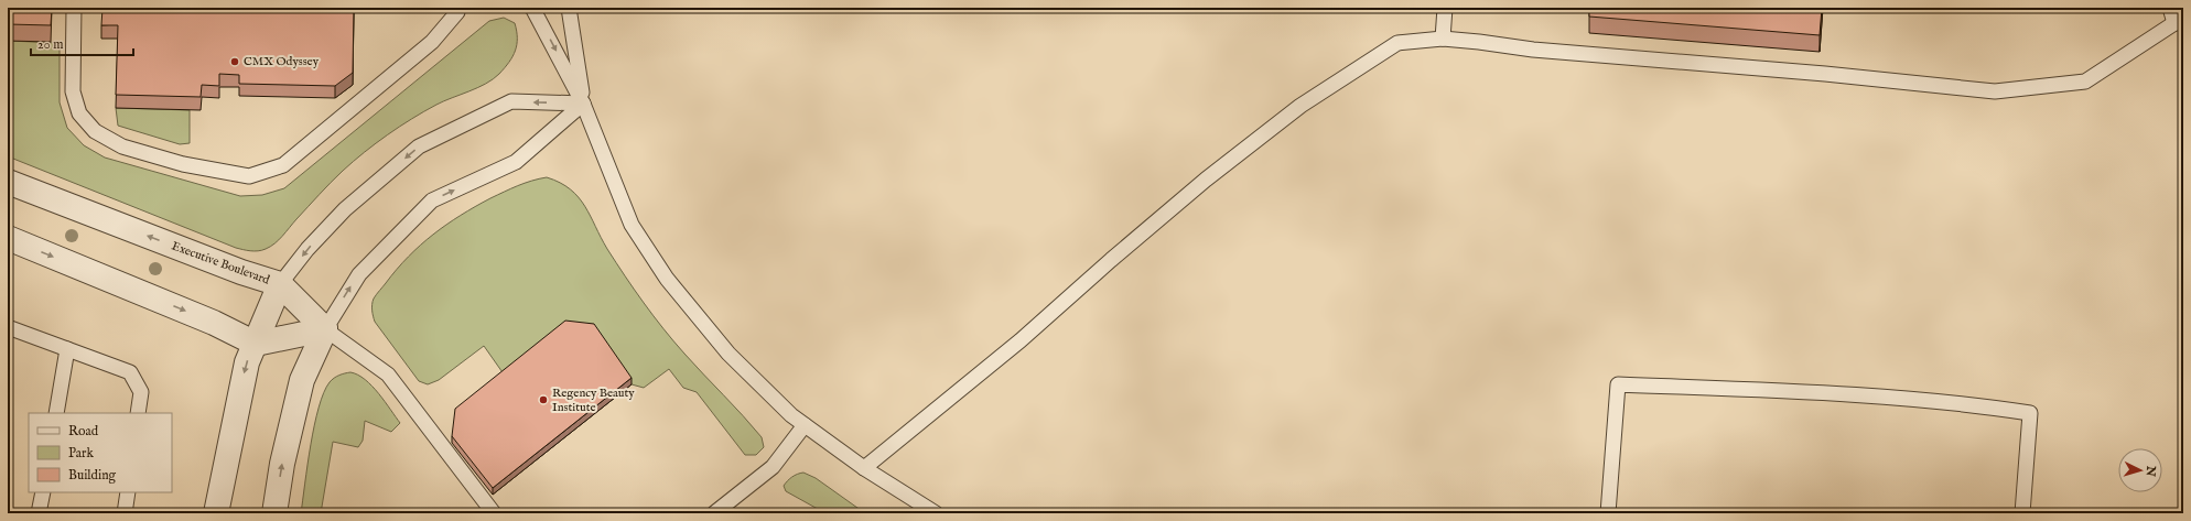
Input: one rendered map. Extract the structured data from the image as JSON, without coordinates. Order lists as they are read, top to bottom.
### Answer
{
  "streets": {
    "street": ["Executive Boulevard"]
  },
  "places": ["CMX Odyssey", "Regency Beauty Institute"],
  "legend": ["Road", "Park", "Building"],
  "scale_bar": "20 m",
  "north": "right"
}
